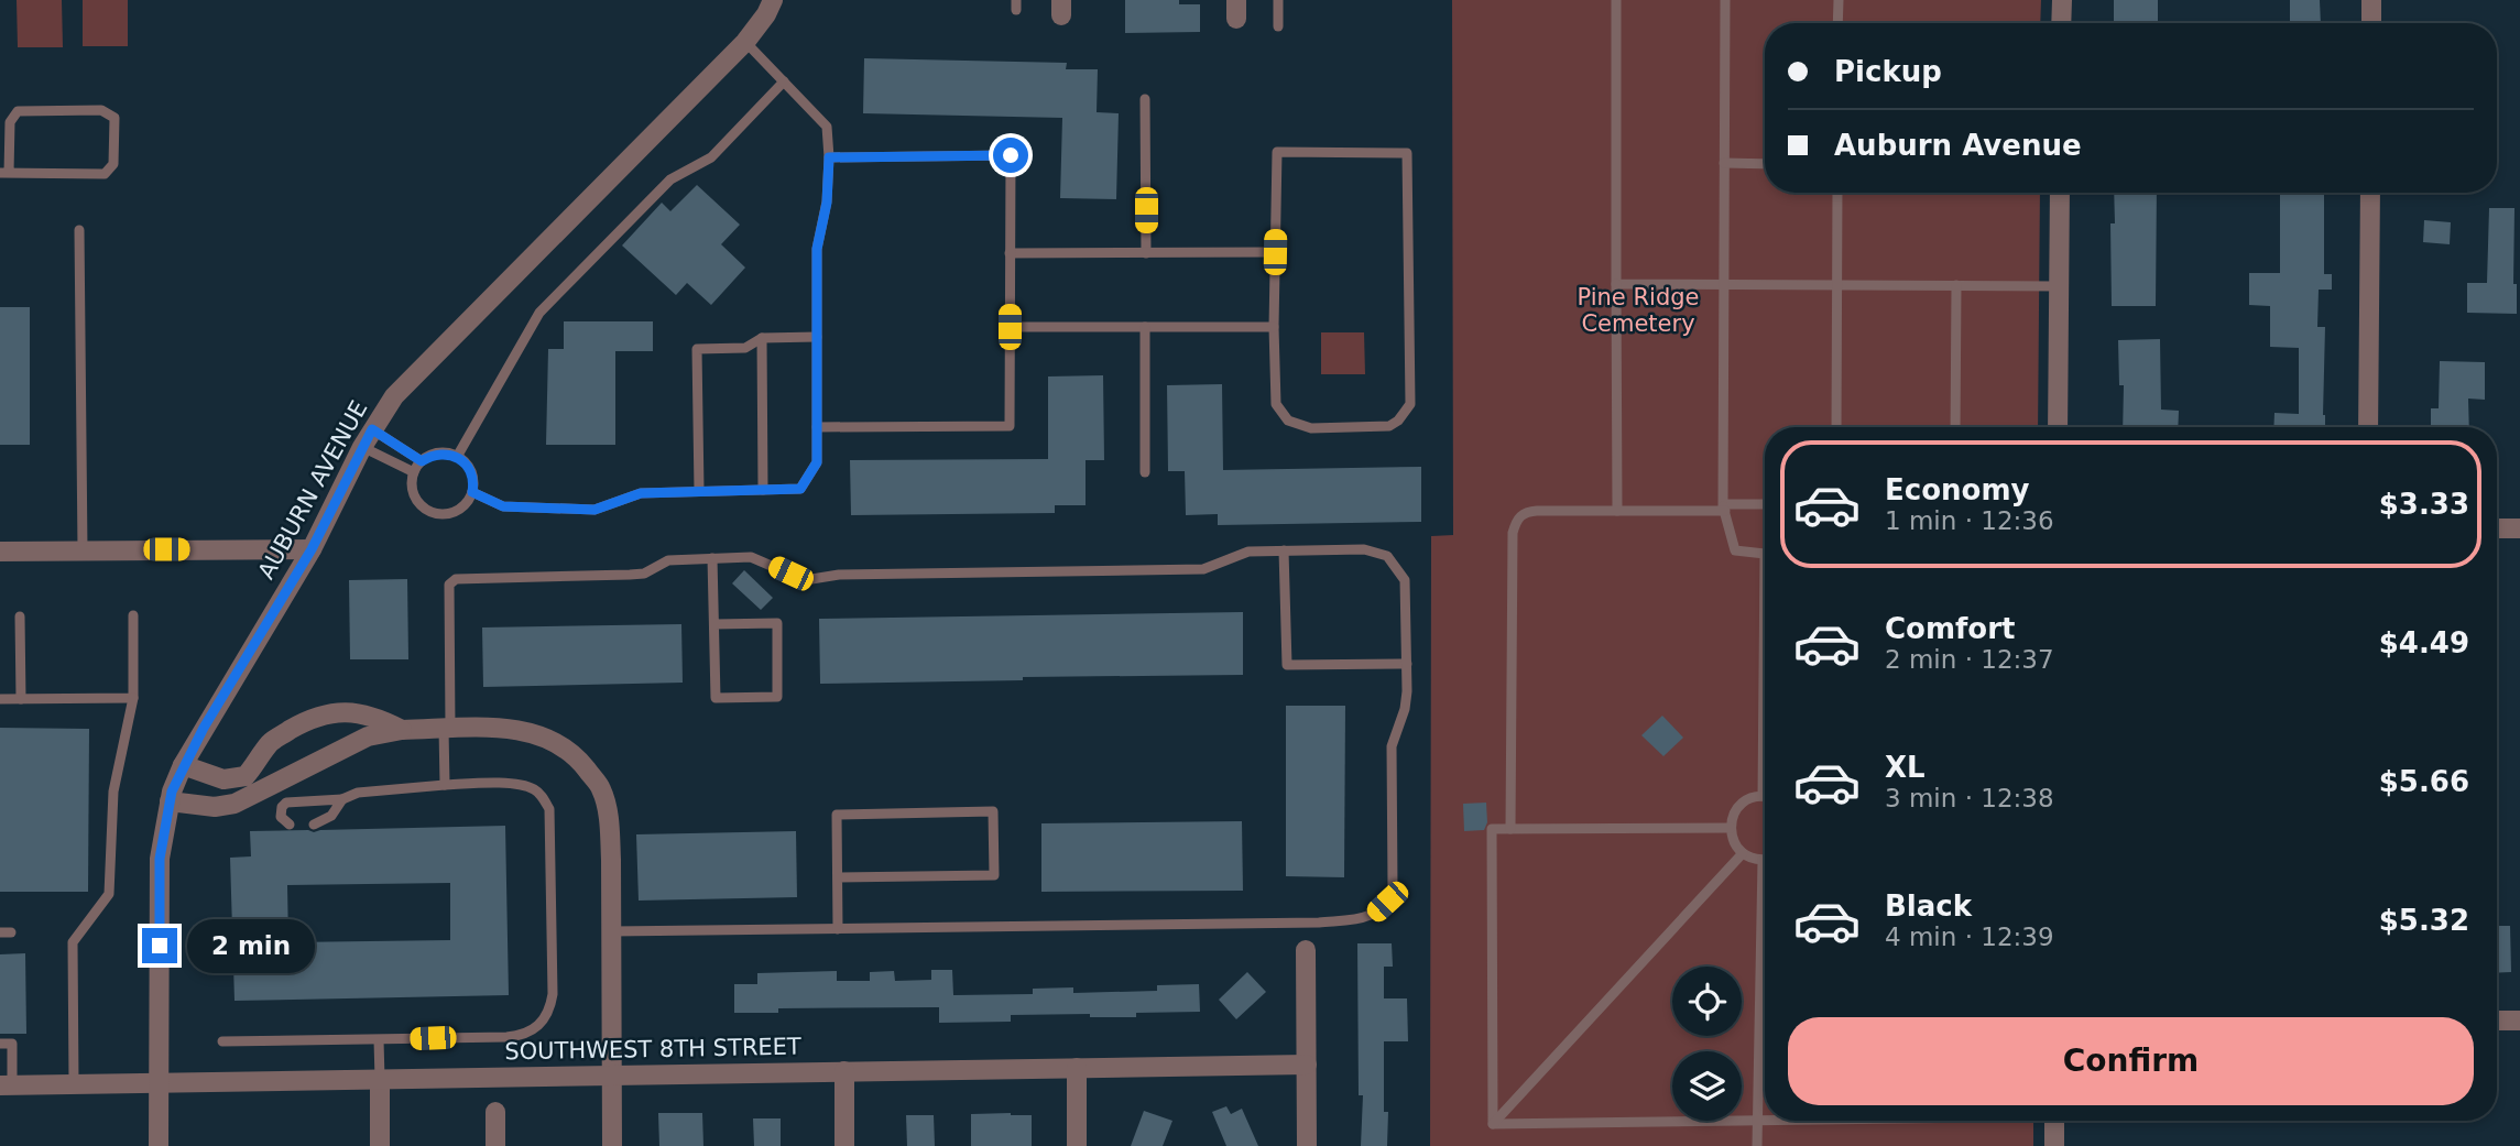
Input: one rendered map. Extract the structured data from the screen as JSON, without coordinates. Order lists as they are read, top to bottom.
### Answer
{
  "streets": {
    "street": ["AUBURN AVENUE", "SOUTHWEST 8TH STREET"]
  },
  "crossings": [
    ["AUBURN AVENUE", "SOUTHWEST 8TH STREET"]
  ],
  "parks": ["Pine Ridge Cemetery"],
  "page": {
    "banner": ["Pickup", "Auburn Avenue"],
    "list": [
      {
        "name": "Economy",
        "note": "1 min · 12:36",
        "value": "$3.33"
      },
      {
        "name": "Comfort",
        "note": "2 min · 12:37",
        "value": "$4.49"
      },
      {
        "name": "XL",
        "note": "3 min · 12:38",
        "value": "$5.66"
      },
      {
        "name": "Black",
        "note": "4 min · 12:39",
        "value": "$5.32"
      }
    ],
    "bubble": "2 min",
    "buttons": "Confirm"
  }
}
